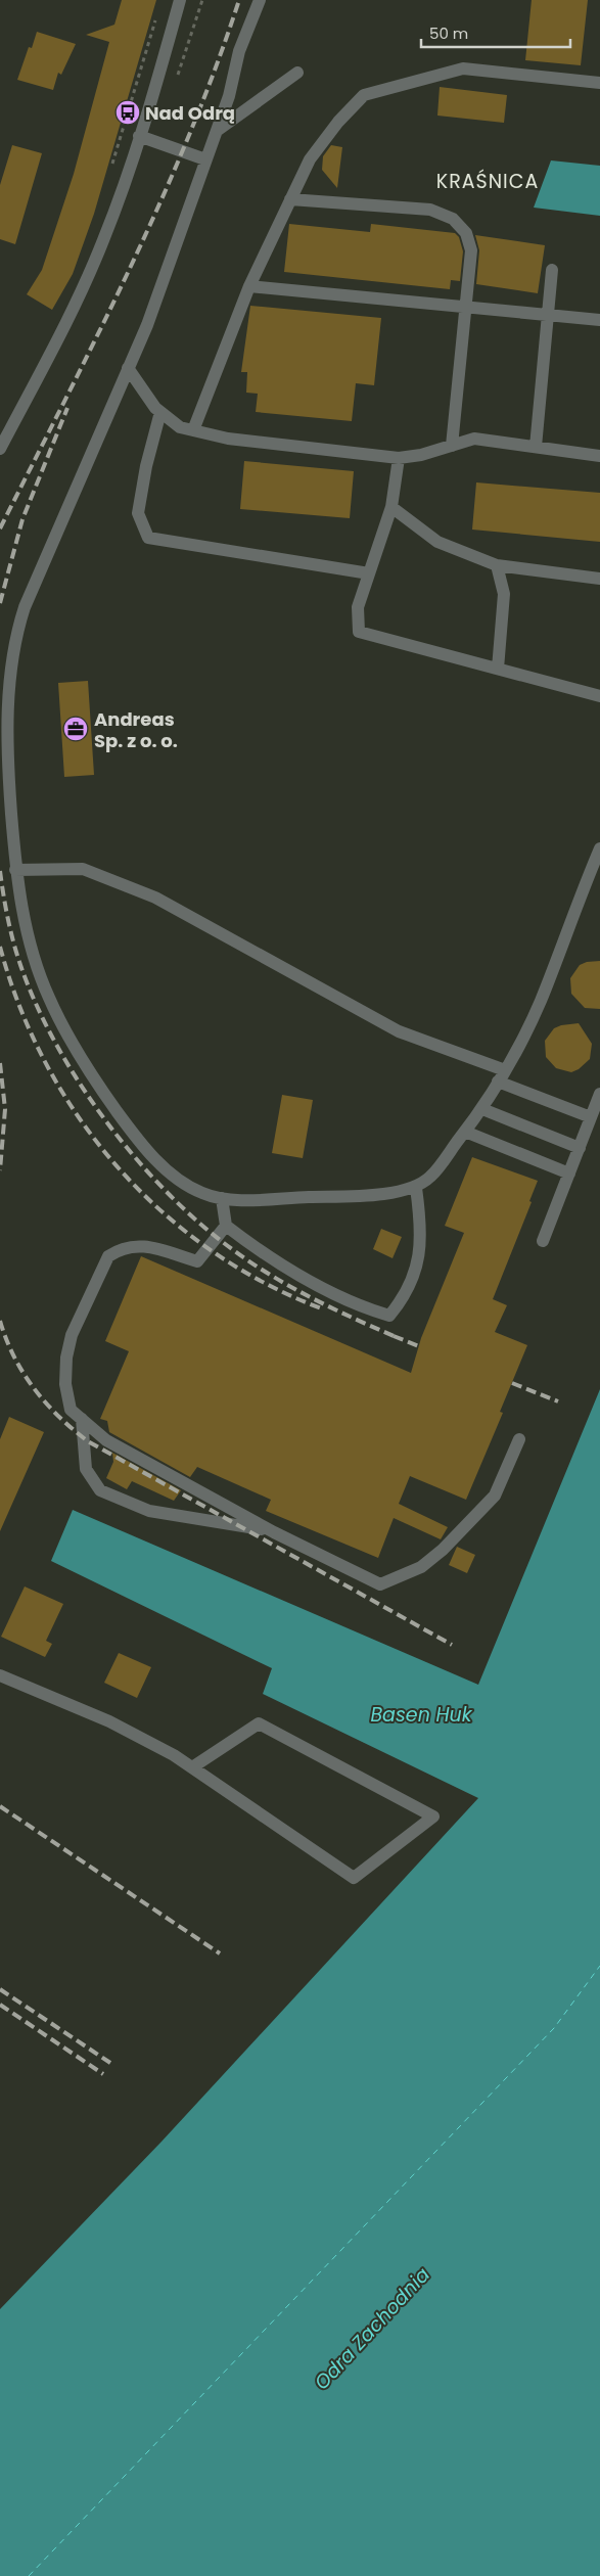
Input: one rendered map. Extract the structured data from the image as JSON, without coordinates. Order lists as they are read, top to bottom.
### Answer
{
  "districts": ["KRAŚNICA"],
  "water": ["Basen Huk", "Odra Zachodnia"],
  "places": {
    "bus stop": ["Nad Odrą"],
    "office": ["Andreas Sp. z o. o."]
  },
  "scale_bar": "50 m"
}
